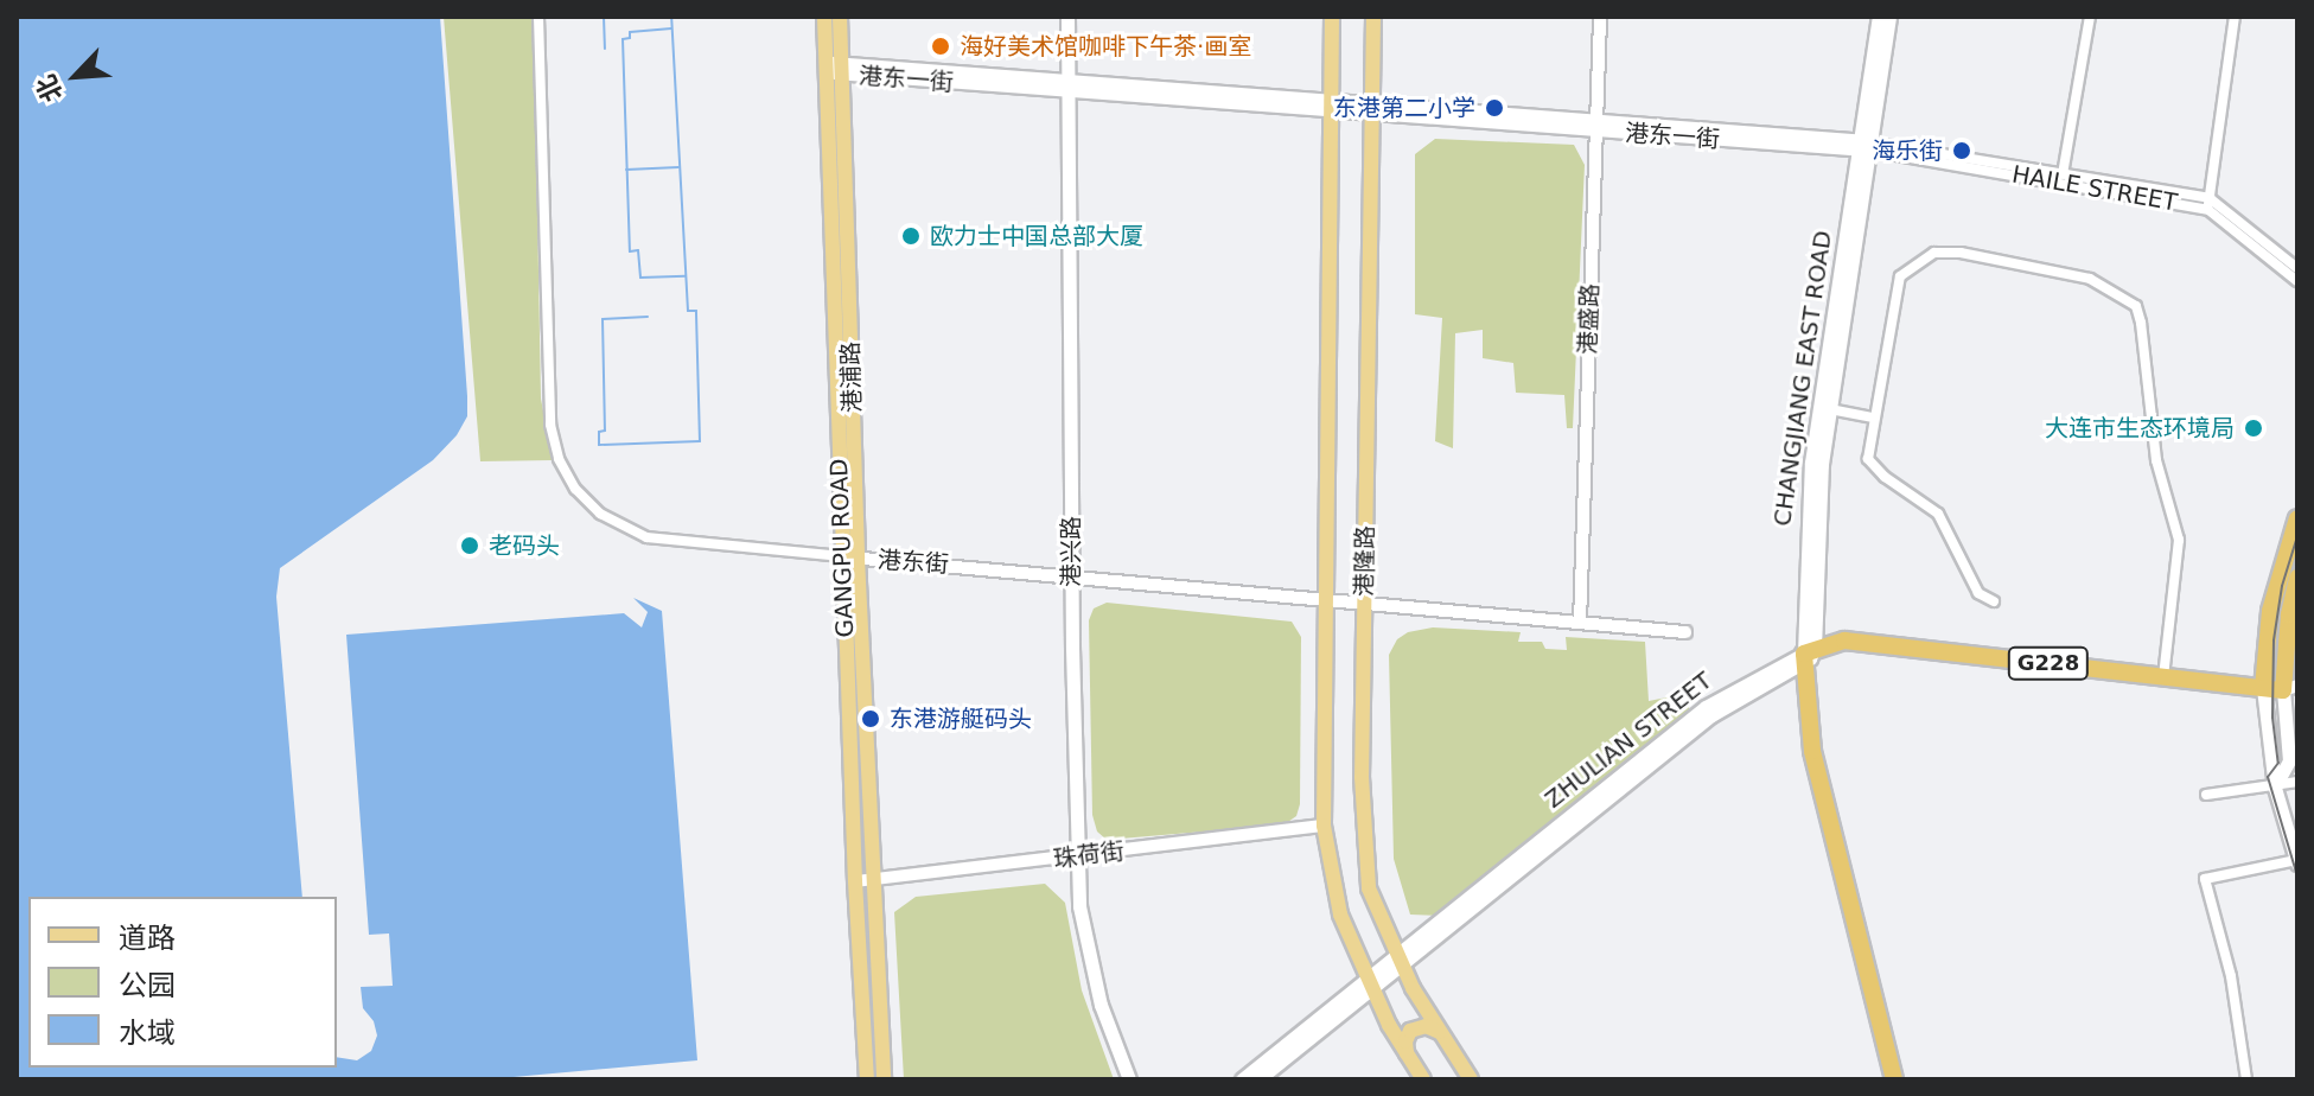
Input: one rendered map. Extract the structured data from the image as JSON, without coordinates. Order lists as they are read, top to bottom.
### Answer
{
  "streets": {
    "highway": ["CHANGJIANG EAST ROAD", "G228"],
    "main road": [
      "港浦路",
      "GANGPU ROAD",
      "港兴路",
      "港隆路",
      "ZHULIAN STREET"
    ],
    "street": [
      "港东一街",
      "HAILE STREET",
      "港盛路",
      "港东街",
      "珠荷街"
    ]
  },
  "crossings": [
    ["港东一街", "HAILE STREET"],
    ["港东一街", "港盛路"],
    ["港东一街", "港浦路"],
    ["港东一街", "CHANGJIANG EAST ROAD"],
    ["港东一街", "GANGPU ROAD"],
    ["港东一街", "港兴路"],
    ["港东一街", "港隆路"],
    ["HAILE STREET", "CHANGJIANG EAST ROAD"],
    ["港盛路", "港东街"],
    ["港浦路", "GANGPU ROAD"],
    ["港浦路", "港东街"],
    ["港浦路", "珠荷街"],
    ["CHANGJIANG EAST ROAD", "G228"],
    ["CHANGJIANG EAST ROAD", "ZHULIAN STREET"],
    ["GANGPU ROAD", "港东街"],
    ["GANGPU ROAD", "珠荷街"],
    ["港兴路", "港东街"],
    ["港兴路", "珠荷街"],
    ["港隆路", "港东街"],
    ["港隆路", "ZHULIAN STREET"],
    ["港隆路", "珠荷街"],
    ["G228", "ZHULIAN STREET"]
  ],
  "places": [
    "海好美术馆咖啡下午茶·画室",
    "东港第二小学",
    "海乐街",
    "欧力士中国总部大厦",
    "大连市生态环境局",
    "老码头",
    "东港游艇码头"
  ],
  "legend": ["道路", "公园", "水域"],
  "north": "bottom left"
}
